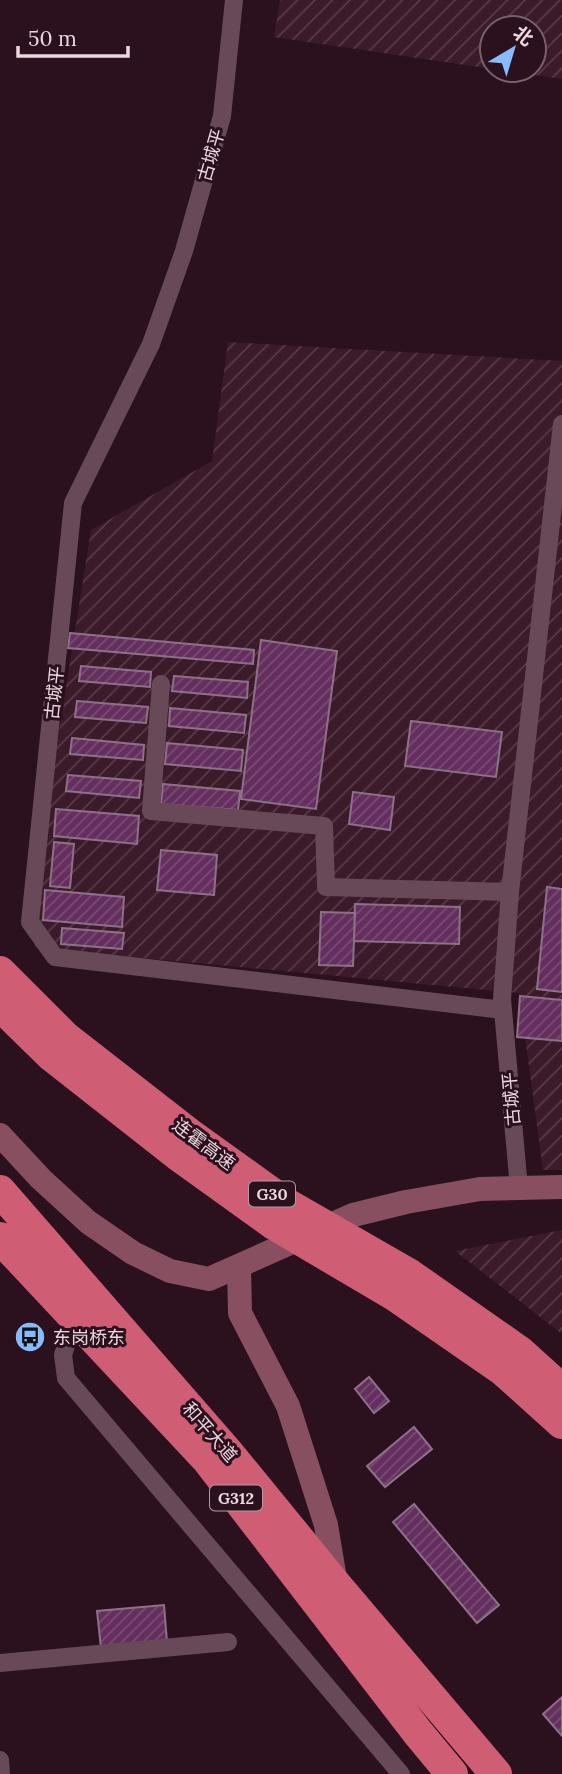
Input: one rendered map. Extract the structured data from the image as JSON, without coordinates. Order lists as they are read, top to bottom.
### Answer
{
  "streets": {
    "highway": [
      "连霍高速",
      "G30",
      "和平大道",
      "G312"
    ],
    "street": ["古城平"]
  },
  "places": {
    "bus stop": ["东岗桥东"]
  },
  "scale_bar": "50 m",
  "north": "top right"
}
